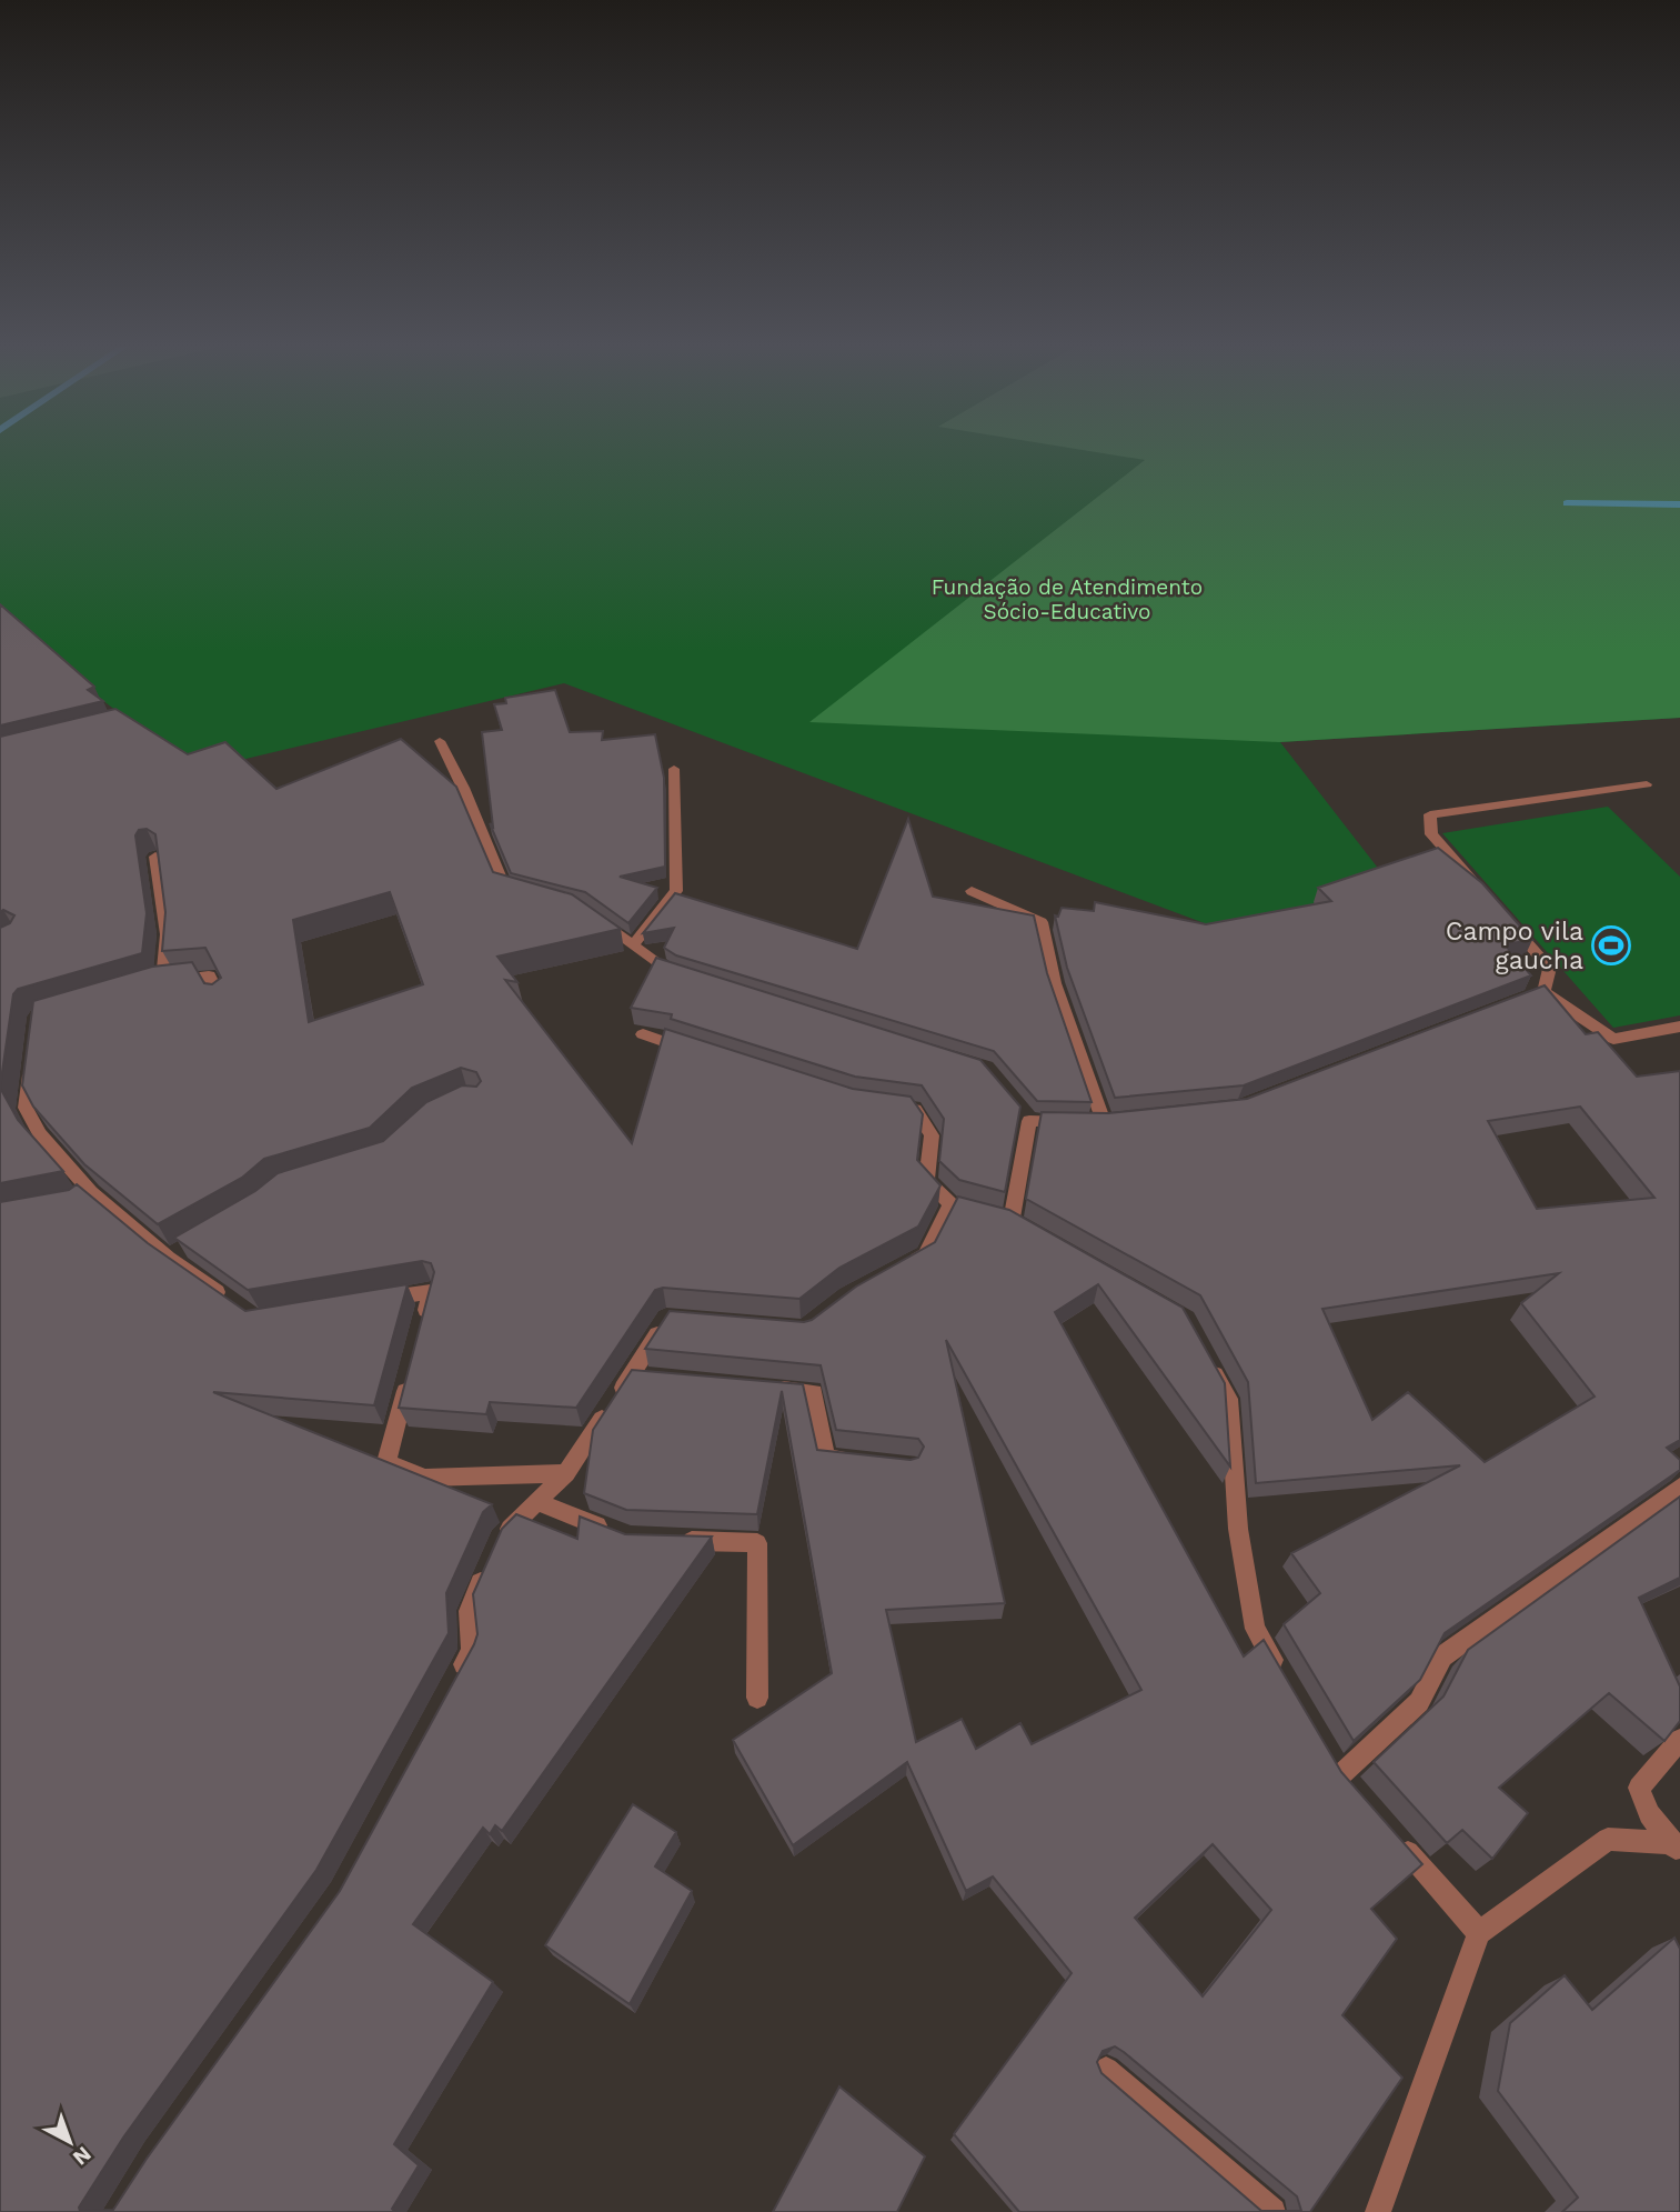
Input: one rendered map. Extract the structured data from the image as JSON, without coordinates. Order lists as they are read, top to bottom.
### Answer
{
  "parks": ["Fundação de Atendimento Sócio-Educativo"],
  "places": {
    "sports": ["Campo vila gaucha"]
  },
  "north": "bottom right"
}
